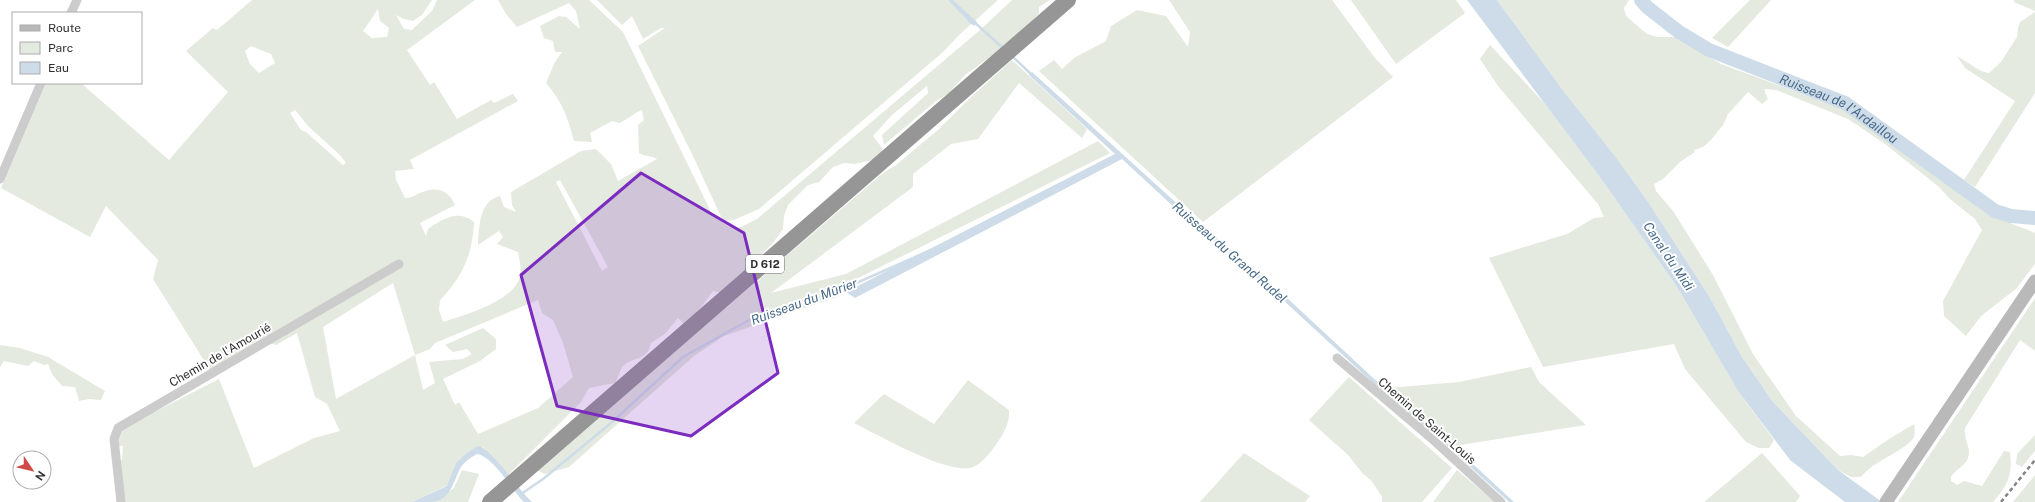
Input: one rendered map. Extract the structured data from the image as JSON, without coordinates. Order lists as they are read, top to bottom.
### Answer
{
  "streets": {
    "highway": ["D 612"],
    "street": ["Chemin de l'Amourié", "Chemin de Saint-Louis"]
  },
  "water": [
    "Ruisseau de l'Ardaillou",
    "Ruisseau du Grand Rudel",
    "Canal du Midi",
    "Ruisseau du Mûrier"
  ],
  "legend": ["Route", "Parc", "Eau"],
  "north": "bottom right"
}
